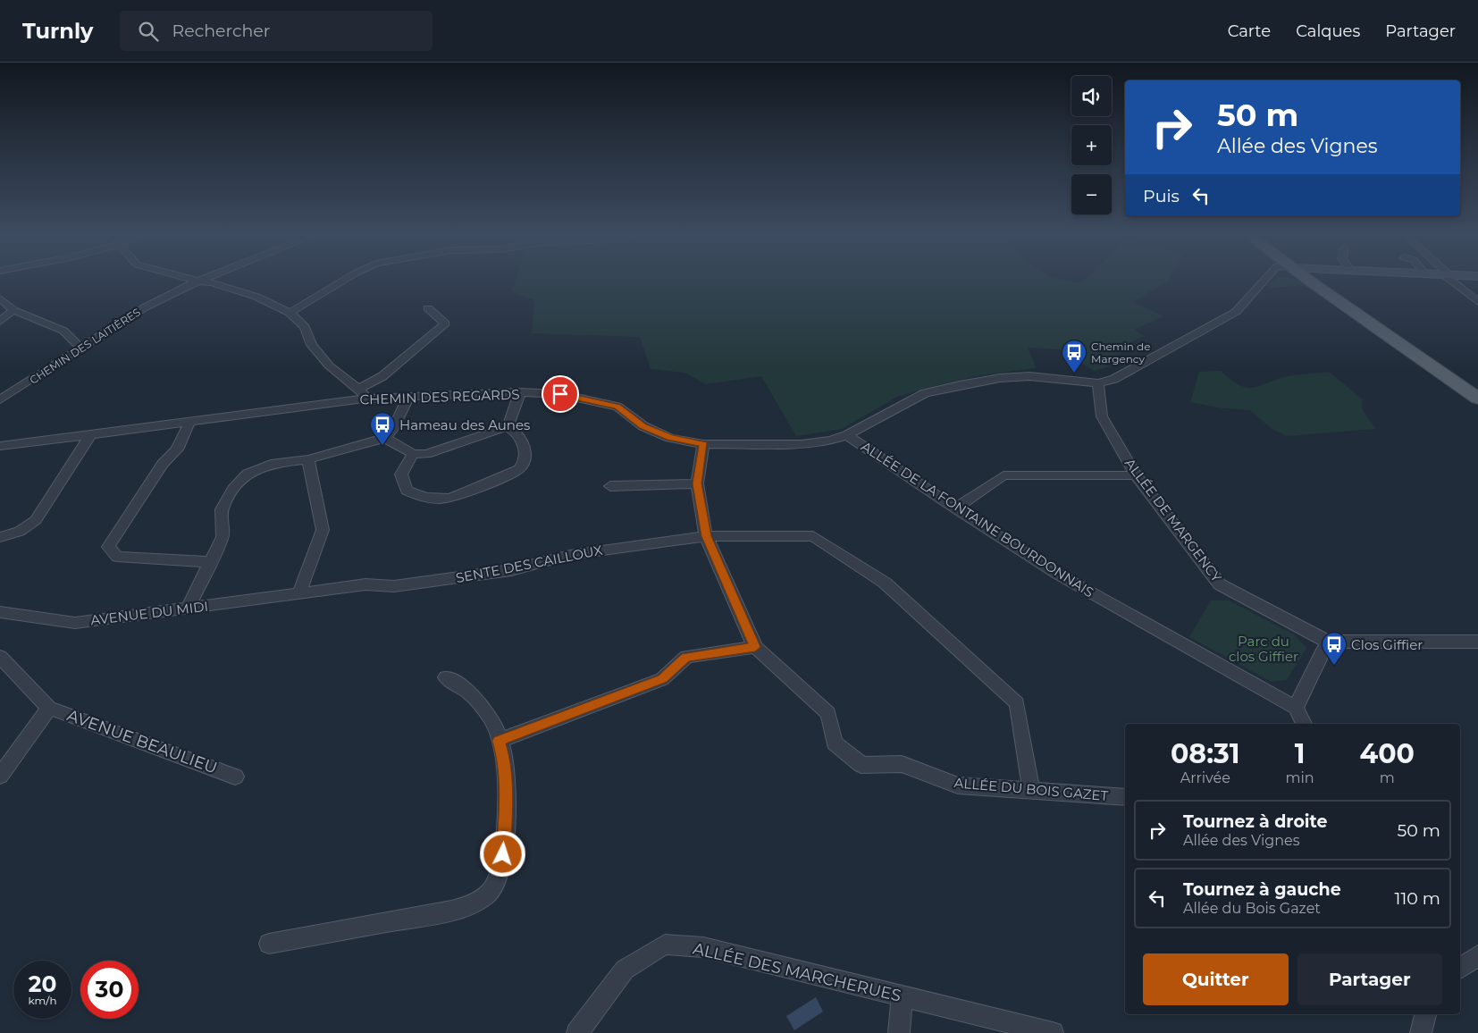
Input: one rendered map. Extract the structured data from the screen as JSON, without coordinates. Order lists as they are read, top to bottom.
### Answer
{
  "streets": {
    "street": [
      "CHEMIN DES LAITIÈRES",
      "CHEMIN DES REGARDS",
      "ALLÉE DE LA FONTAINE BOURDONNAIS",
      "ALLÉE DE MARGENCY",
      "SENTE DES CAILLOUX",
      "AVENUE DU MIDI",
      "AVENUE BEAULIEU",
      "ALLÉE DU BOIS GAZET",
      "ALLÉE DES MARCHERUES"
    ]
  },
  "crossings": [
    ["CHEMIN DES REGARDS", "ALLÉE DE LA FONTAINE BOURDONNAIS"],
    ["CHEMIN DES REGARDS", "ALLÉE DE MARGENCY"],
    ["CHEMIN DES REGARDS", "ALLÉE DU BOIS GAZET"],
    ["SENTE DES CAILLOUX", "AVENUE DU MIDI"],
    ["SENTE DES CAILLOUX", "ALLÉE DU BOIS GAZET"]
  ],
  "parks": ["Parc du clos Giffier"],
  "places": {
    "bus stop": ["Chemin de Margency", "Hameau des Aunes", "Clos Giffier"]
  },
  "page": {
    "header": "Turnly",
    "search": "Rechercher",
    "nav": ["Carte", "Calques", "Partager"],
    "map_buttons": ["+", "−"],
    "turn": ["50 m", "Allée des Vignes"],
    "then": "Puis",
    "eta": [
      "08:31",
      "Arrivée",
      "1",
      "min",
      "400",
      "m"
    ],
    "list": [
      {
        "name": "Tournez à droite",
        "note": "Allée des Vignes",
        "value": "50 m"
      },
      {
        "name": "Tournez à gauche",
        "note": "Allée du Bois Gazet",
        "value": "110 m"
      }
    ],
    "buttons": ["Quitter", "Partager"],
    "speed": "20 km/h",
    "limit": "30"
  }
}
